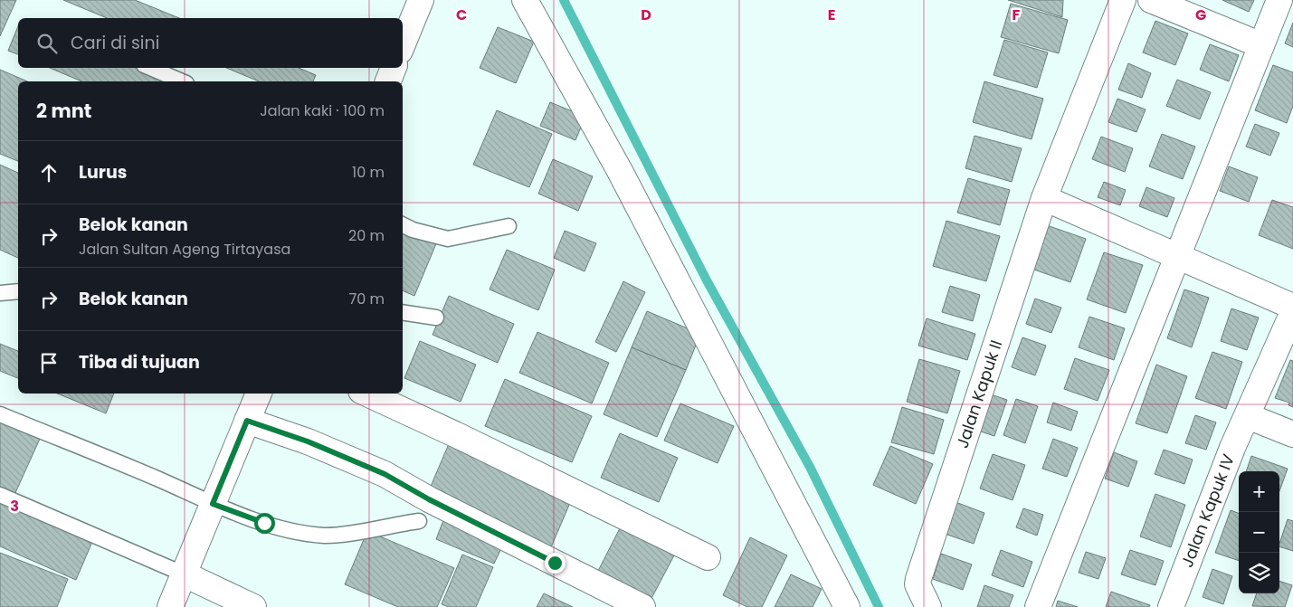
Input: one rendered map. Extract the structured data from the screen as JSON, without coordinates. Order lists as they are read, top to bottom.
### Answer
{
  "streets": {
    "street": ["Jalan Kapuk II", "Jalan Kapuk IV"]
  },
  "page": {
    "search": "Cari di sini",
    "heading": ["2 mnt", "Jalan kaki · 100 m"],
    "list": [
      ["Lurus", "10 m"],
      ["Belok kanan", "Jalan Sultan Ageng Tirtayasa", "20 m"],
      ["Belok kanan", "70 m"],
      "Tiba di tujuan"
    ],
    "map_buttons": ["+", "−"]
  },
  "grid": {
    "columns": [
      "C",
      "D",
      "E",
      "F",
      "G"
    ],
    "rows": ["3"]
  }
}
